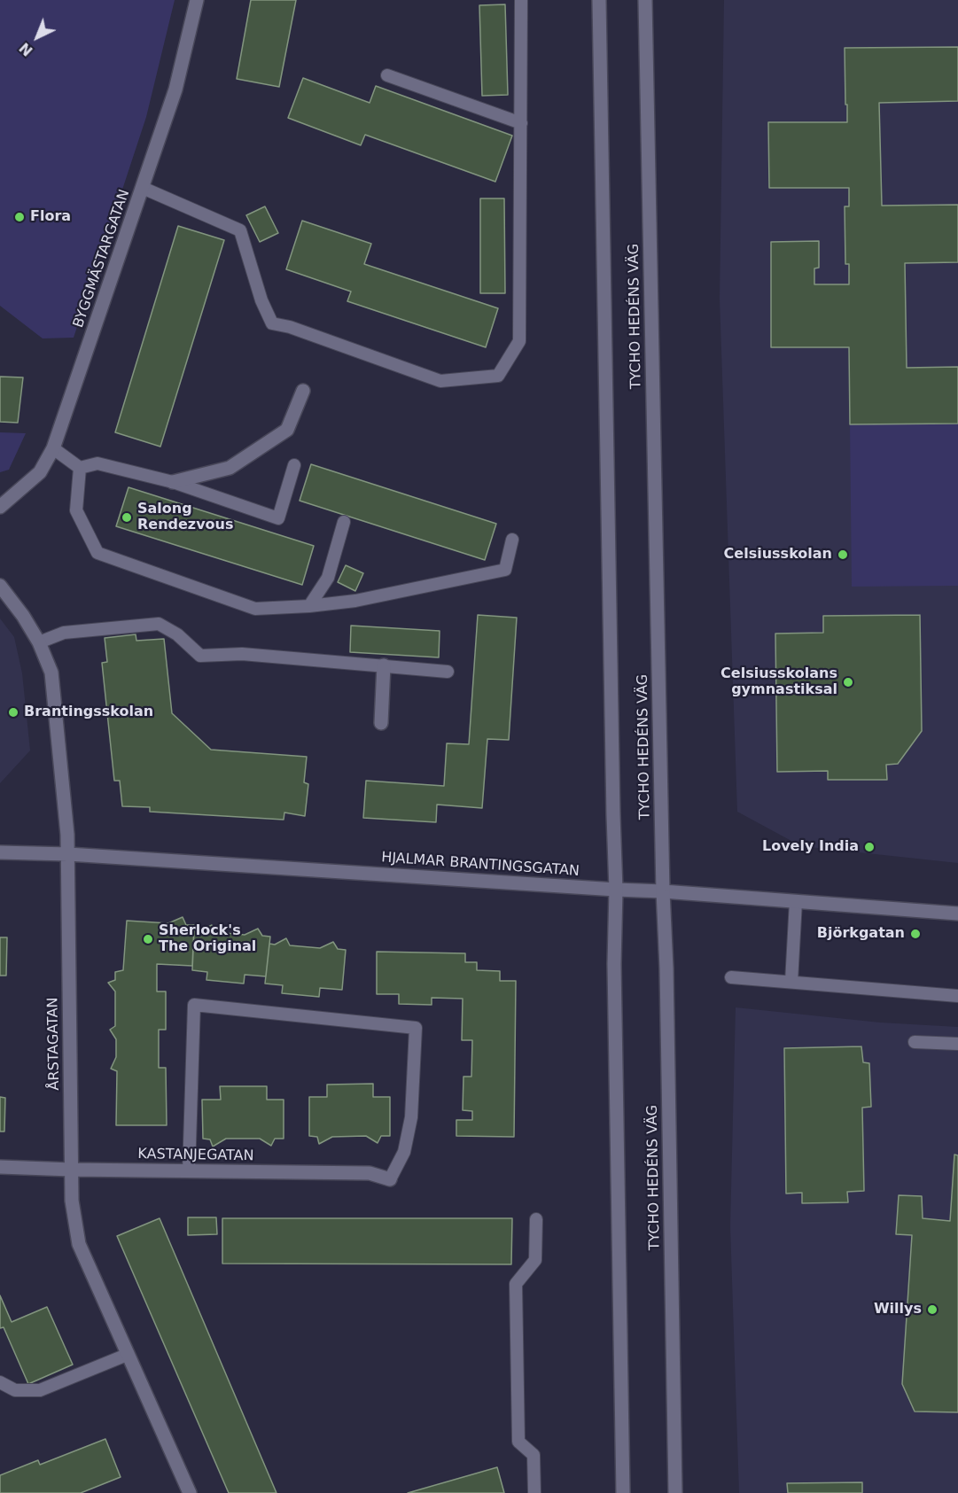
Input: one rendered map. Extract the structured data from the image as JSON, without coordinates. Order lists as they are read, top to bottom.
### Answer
{
  "streets": {
    "street": [
      "BYGGMÄSTARGATAN",
      "TYCHO HEDÉNS VÄG",
      "HJALMAR BRANTINGSGATAN",
      "ÅRSTAGATAN",
      "KASTANJEGATAN"
    ]
  },
  "crossings": [
    ["TYCHO HEDÉNS VÄG", "HJALMAR BRANTINGSGATAN"],
    ["HJALMAR BRANTINGSGATAN", "ÅRSTAGATAN"],
    ["ÅRSTAGATAN", "KASTANJEGATAN"]
  ],
  "places": [
    "Flora",
    "Salong Rendezvous",
    "Celsiusskolan",
    "Celsiusskolans gymnastiksal",
    "Brantingsskolan",
    "Lovely India",
    "Björkgatan",
    "Sherlock's The Original",
    "Willys"
  ],
  "north": "bottom left"
}
